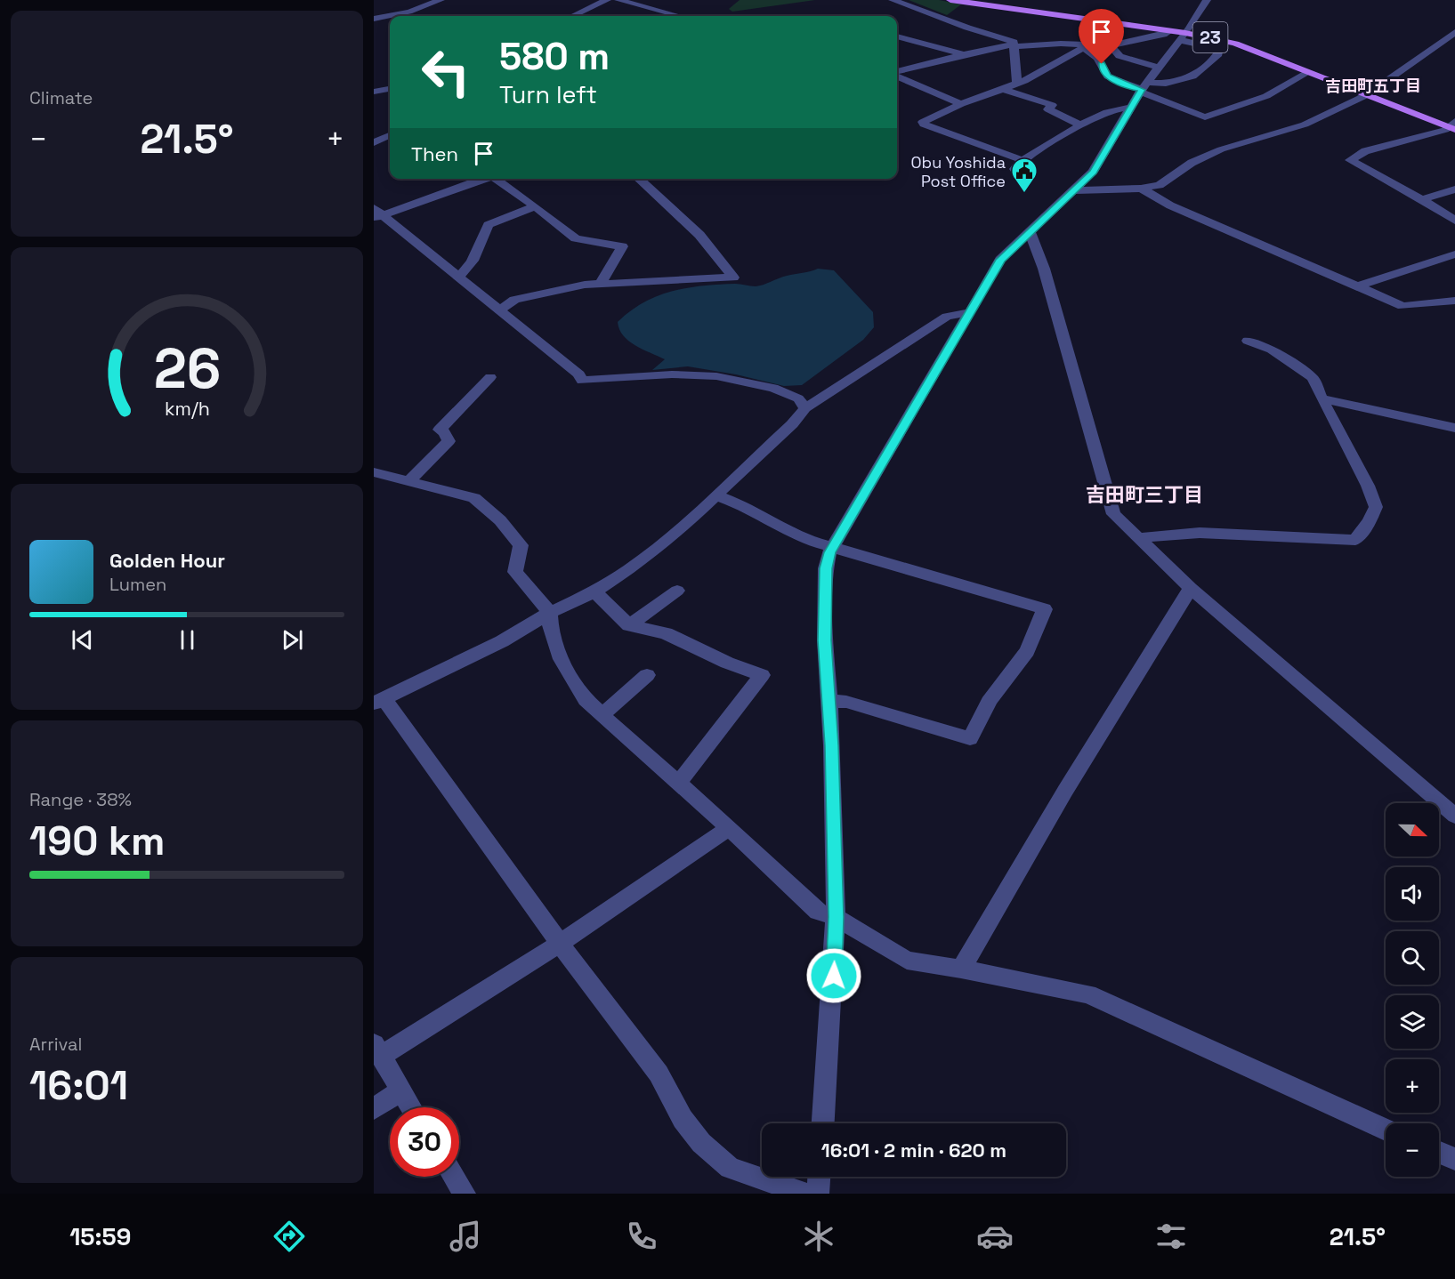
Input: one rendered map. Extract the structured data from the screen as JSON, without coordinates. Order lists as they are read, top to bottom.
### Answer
{
  "streets": {
    "main road": ["23"]
  },
  "districts": ["吉田町五丁目", "吉田町三丁目"],
  "places": {
    "public building": ["Obu Yoshida Post Office"]
  },
  "north": "right",
  "page": {
    "tile": [
      "Climate",
      ["Range · 38%", "190 km"],
      ["Arrival", "16:01"]
    ],
    "turn": ["580 m", "Turn left"],
    "heat": ["−", "21.5°", "+"],
    "then": "Then",
    "song": ["Golden Hour", "Lumen"],
    "map_buttons": ["+", "−"],
    "limit": "30",
    "trip": "16:01 · 2 min · 620 m",
    "tabs": ["15:59", "21.5°"],
    "gauge": ["26", "km/h"]
  }
}
